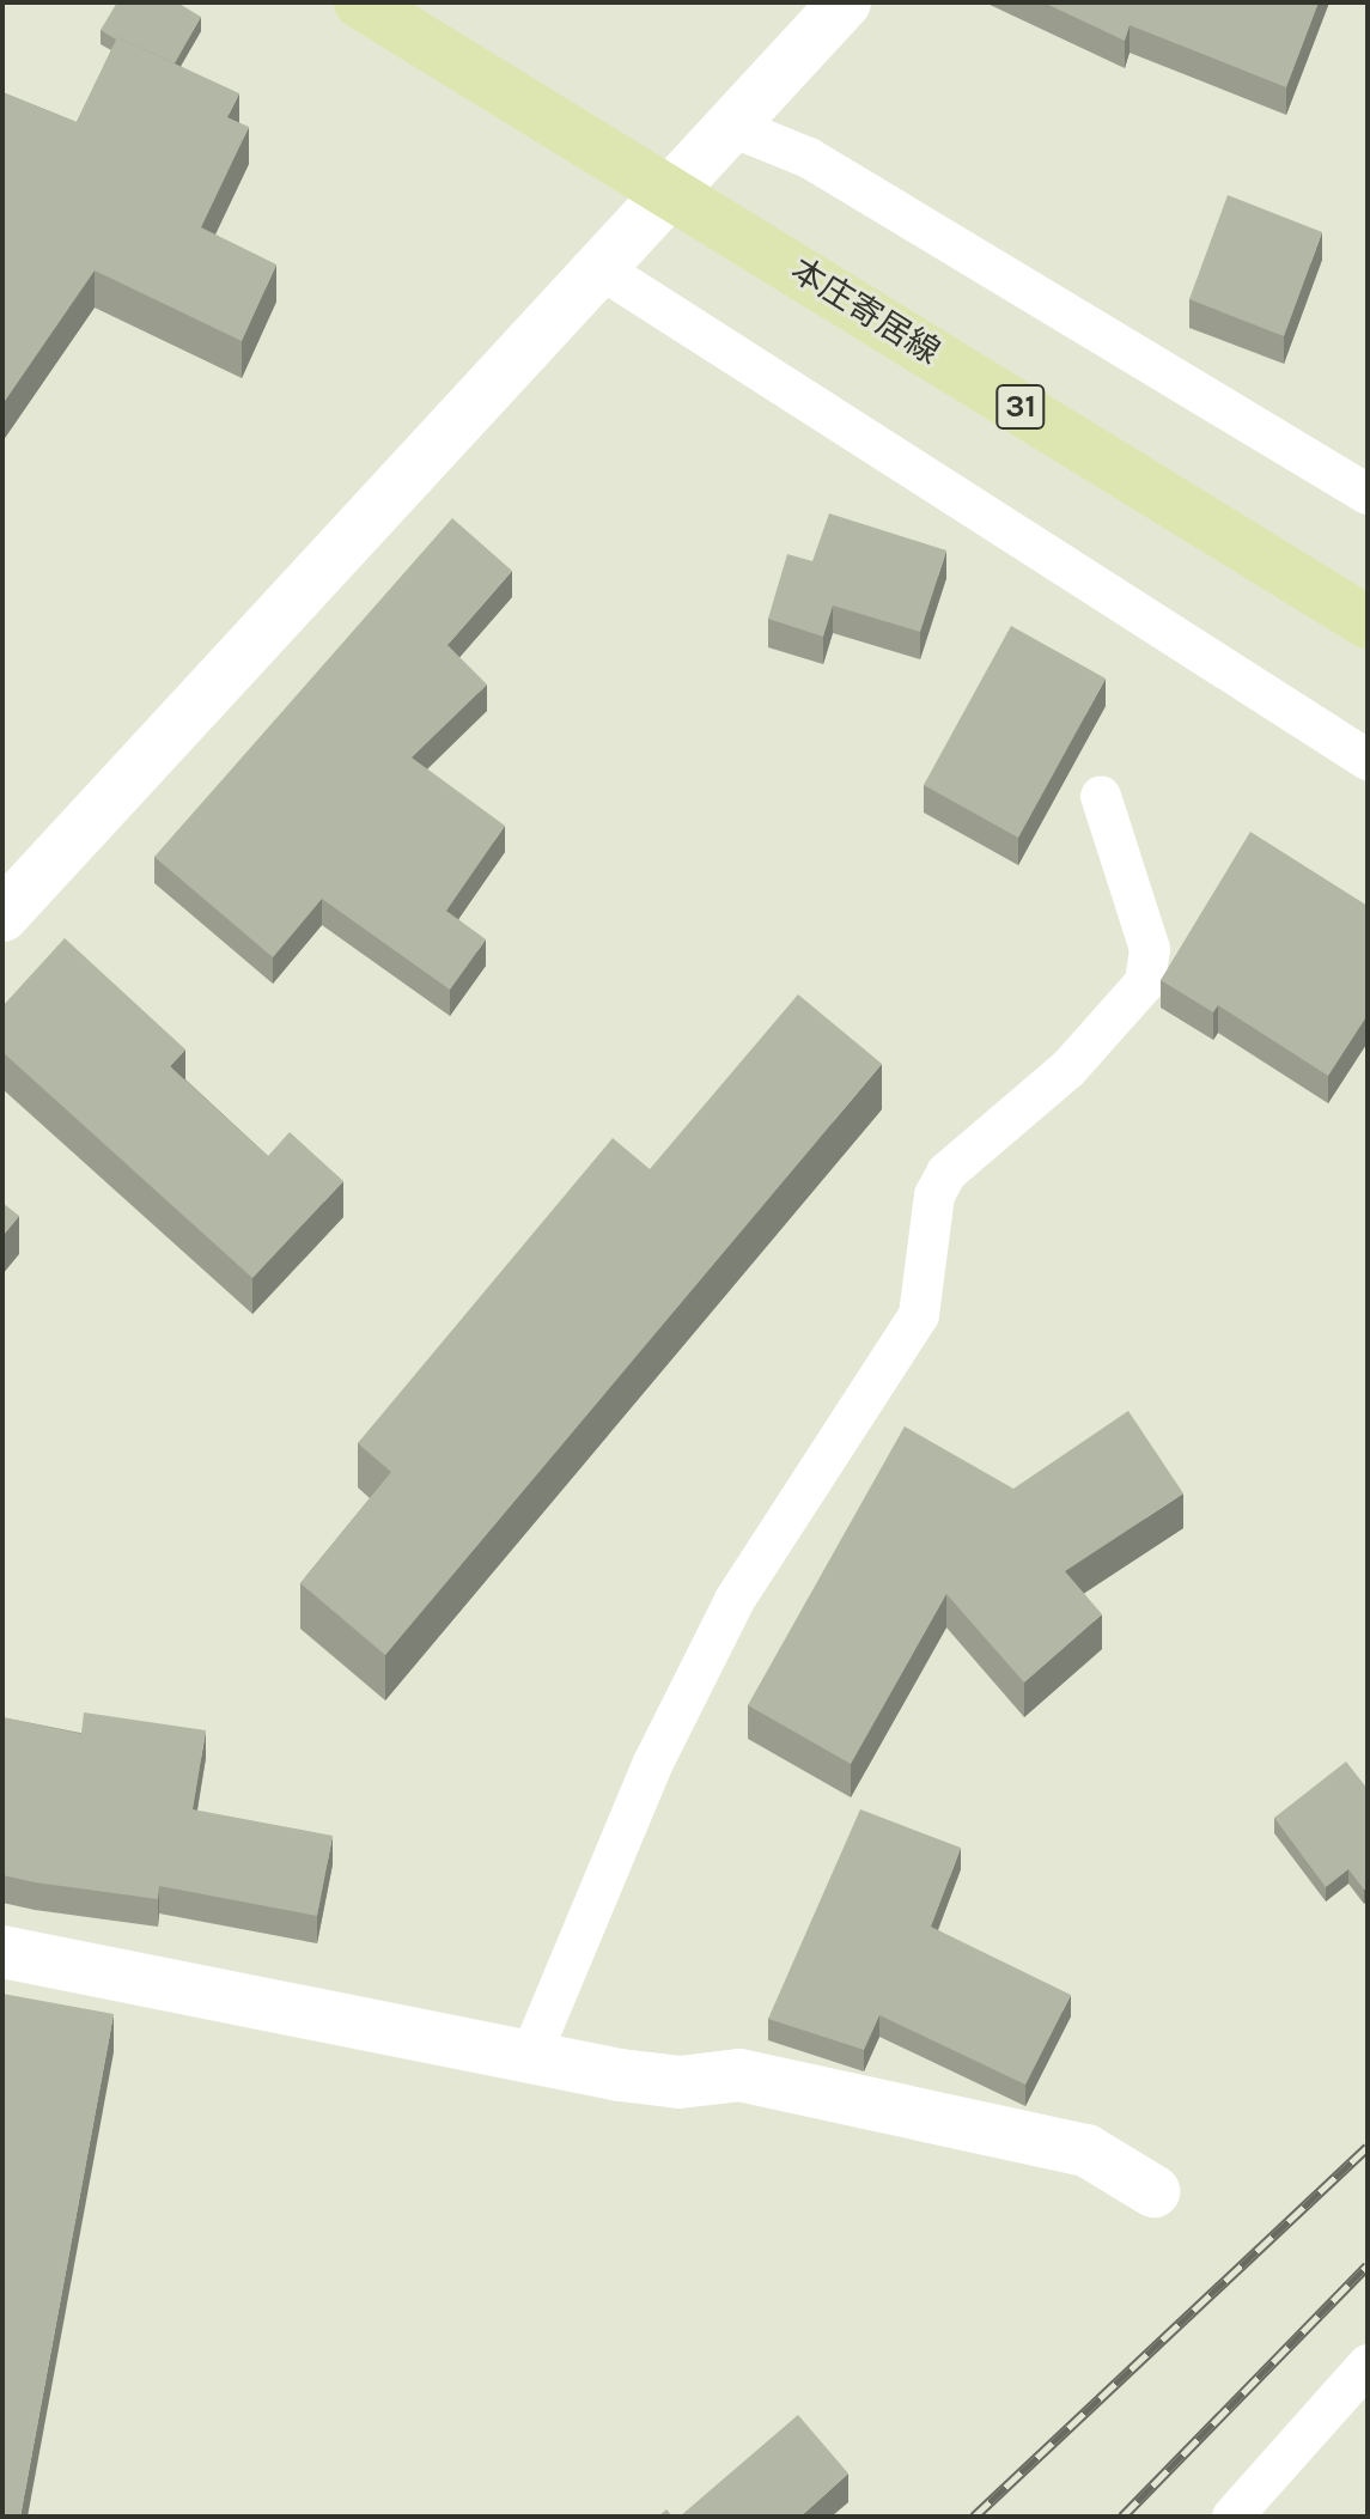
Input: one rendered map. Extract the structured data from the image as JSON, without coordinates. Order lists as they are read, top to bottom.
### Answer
{
  "streets": {
    "main road": ["本庄寄居線", "31"]
  }
}
